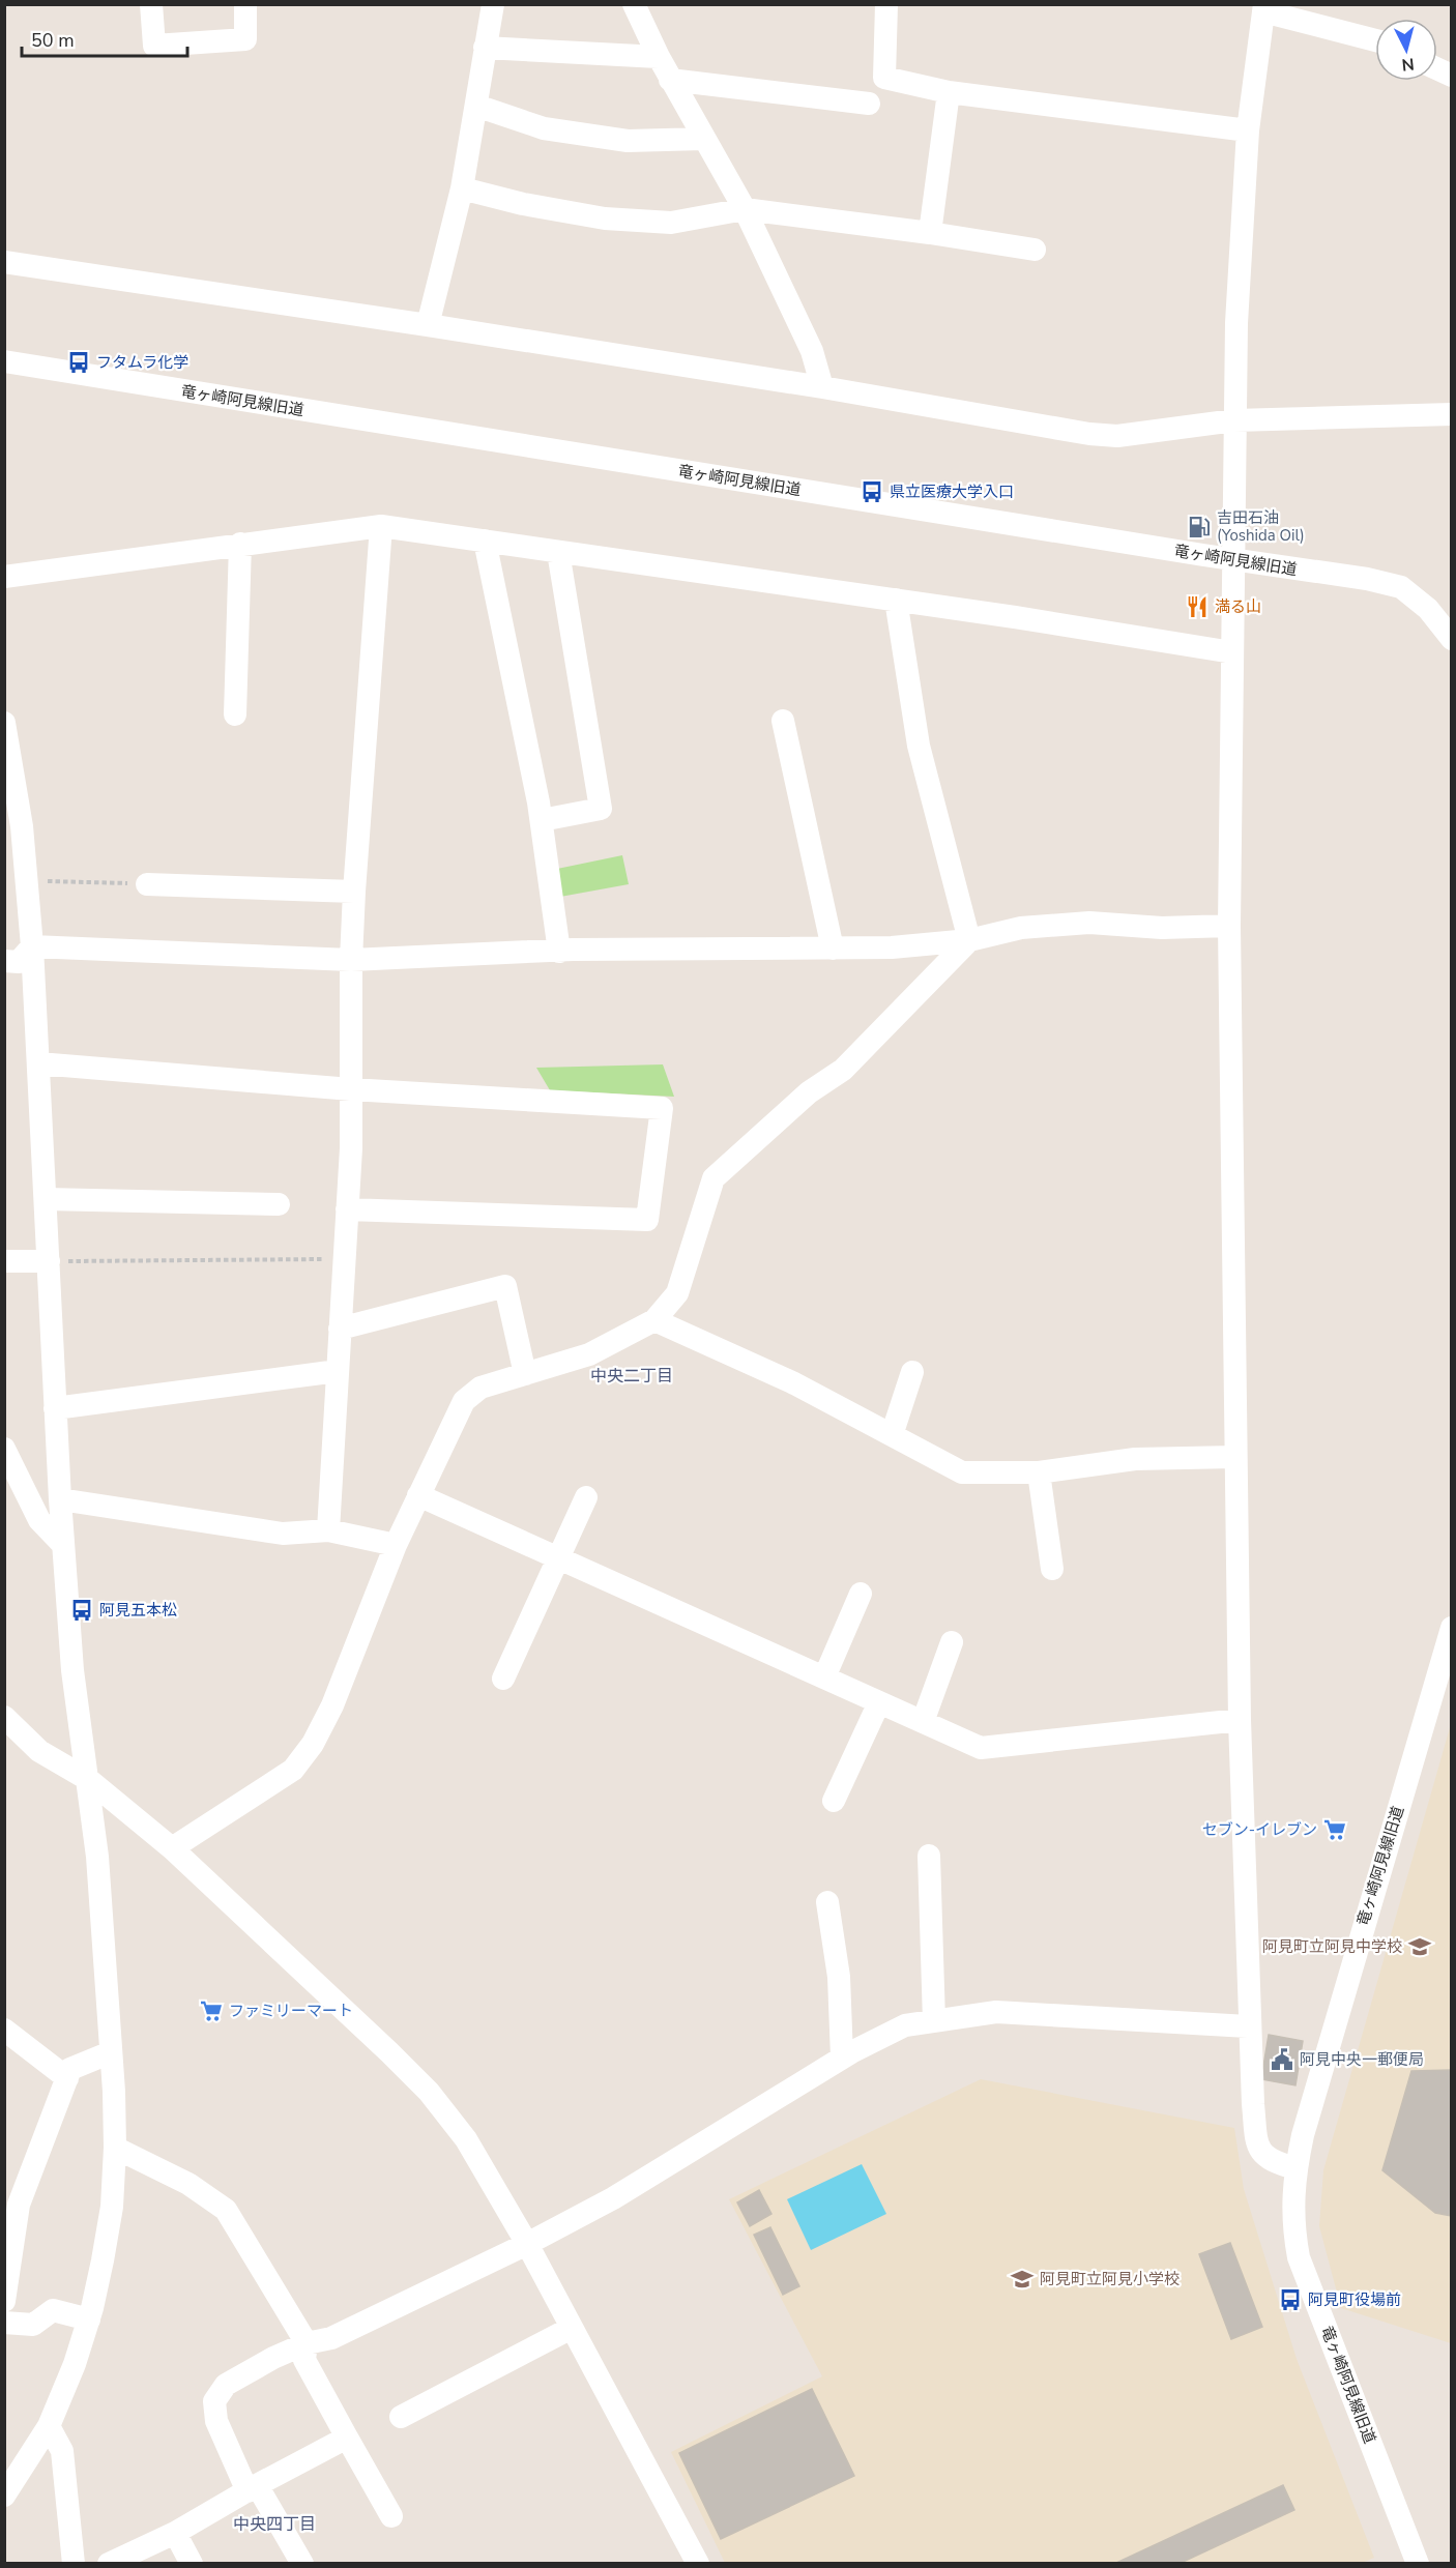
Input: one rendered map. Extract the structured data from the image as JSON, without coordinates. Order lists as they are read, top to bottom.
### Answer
{
  "streets": {
    "street": ["竜ヶ崎阿見線旧道"]
  },
  "districts": ["中央二丁目", "中央四丁目"],
  "places": {
    "bus stop": [
      "フタムラ化学",
      "県立医療大学入口",
      "阿見五本松",
      "阿見町役場前"
    ],
    "fuel station": ["吉田石油 (Yoshida Oil)"],
    "restaurant": ["満る山"],
    "supermarket": ["セブン-イレブン", "ファミリーマート"],
    "school or university": ["阿見町立阿見中学校", "阿見町立阿見小学校"],
    "public building": ["阿見中央一郵便局"]
  },
  "scale_bar": "50 m",
  "north": "bottom"
}
